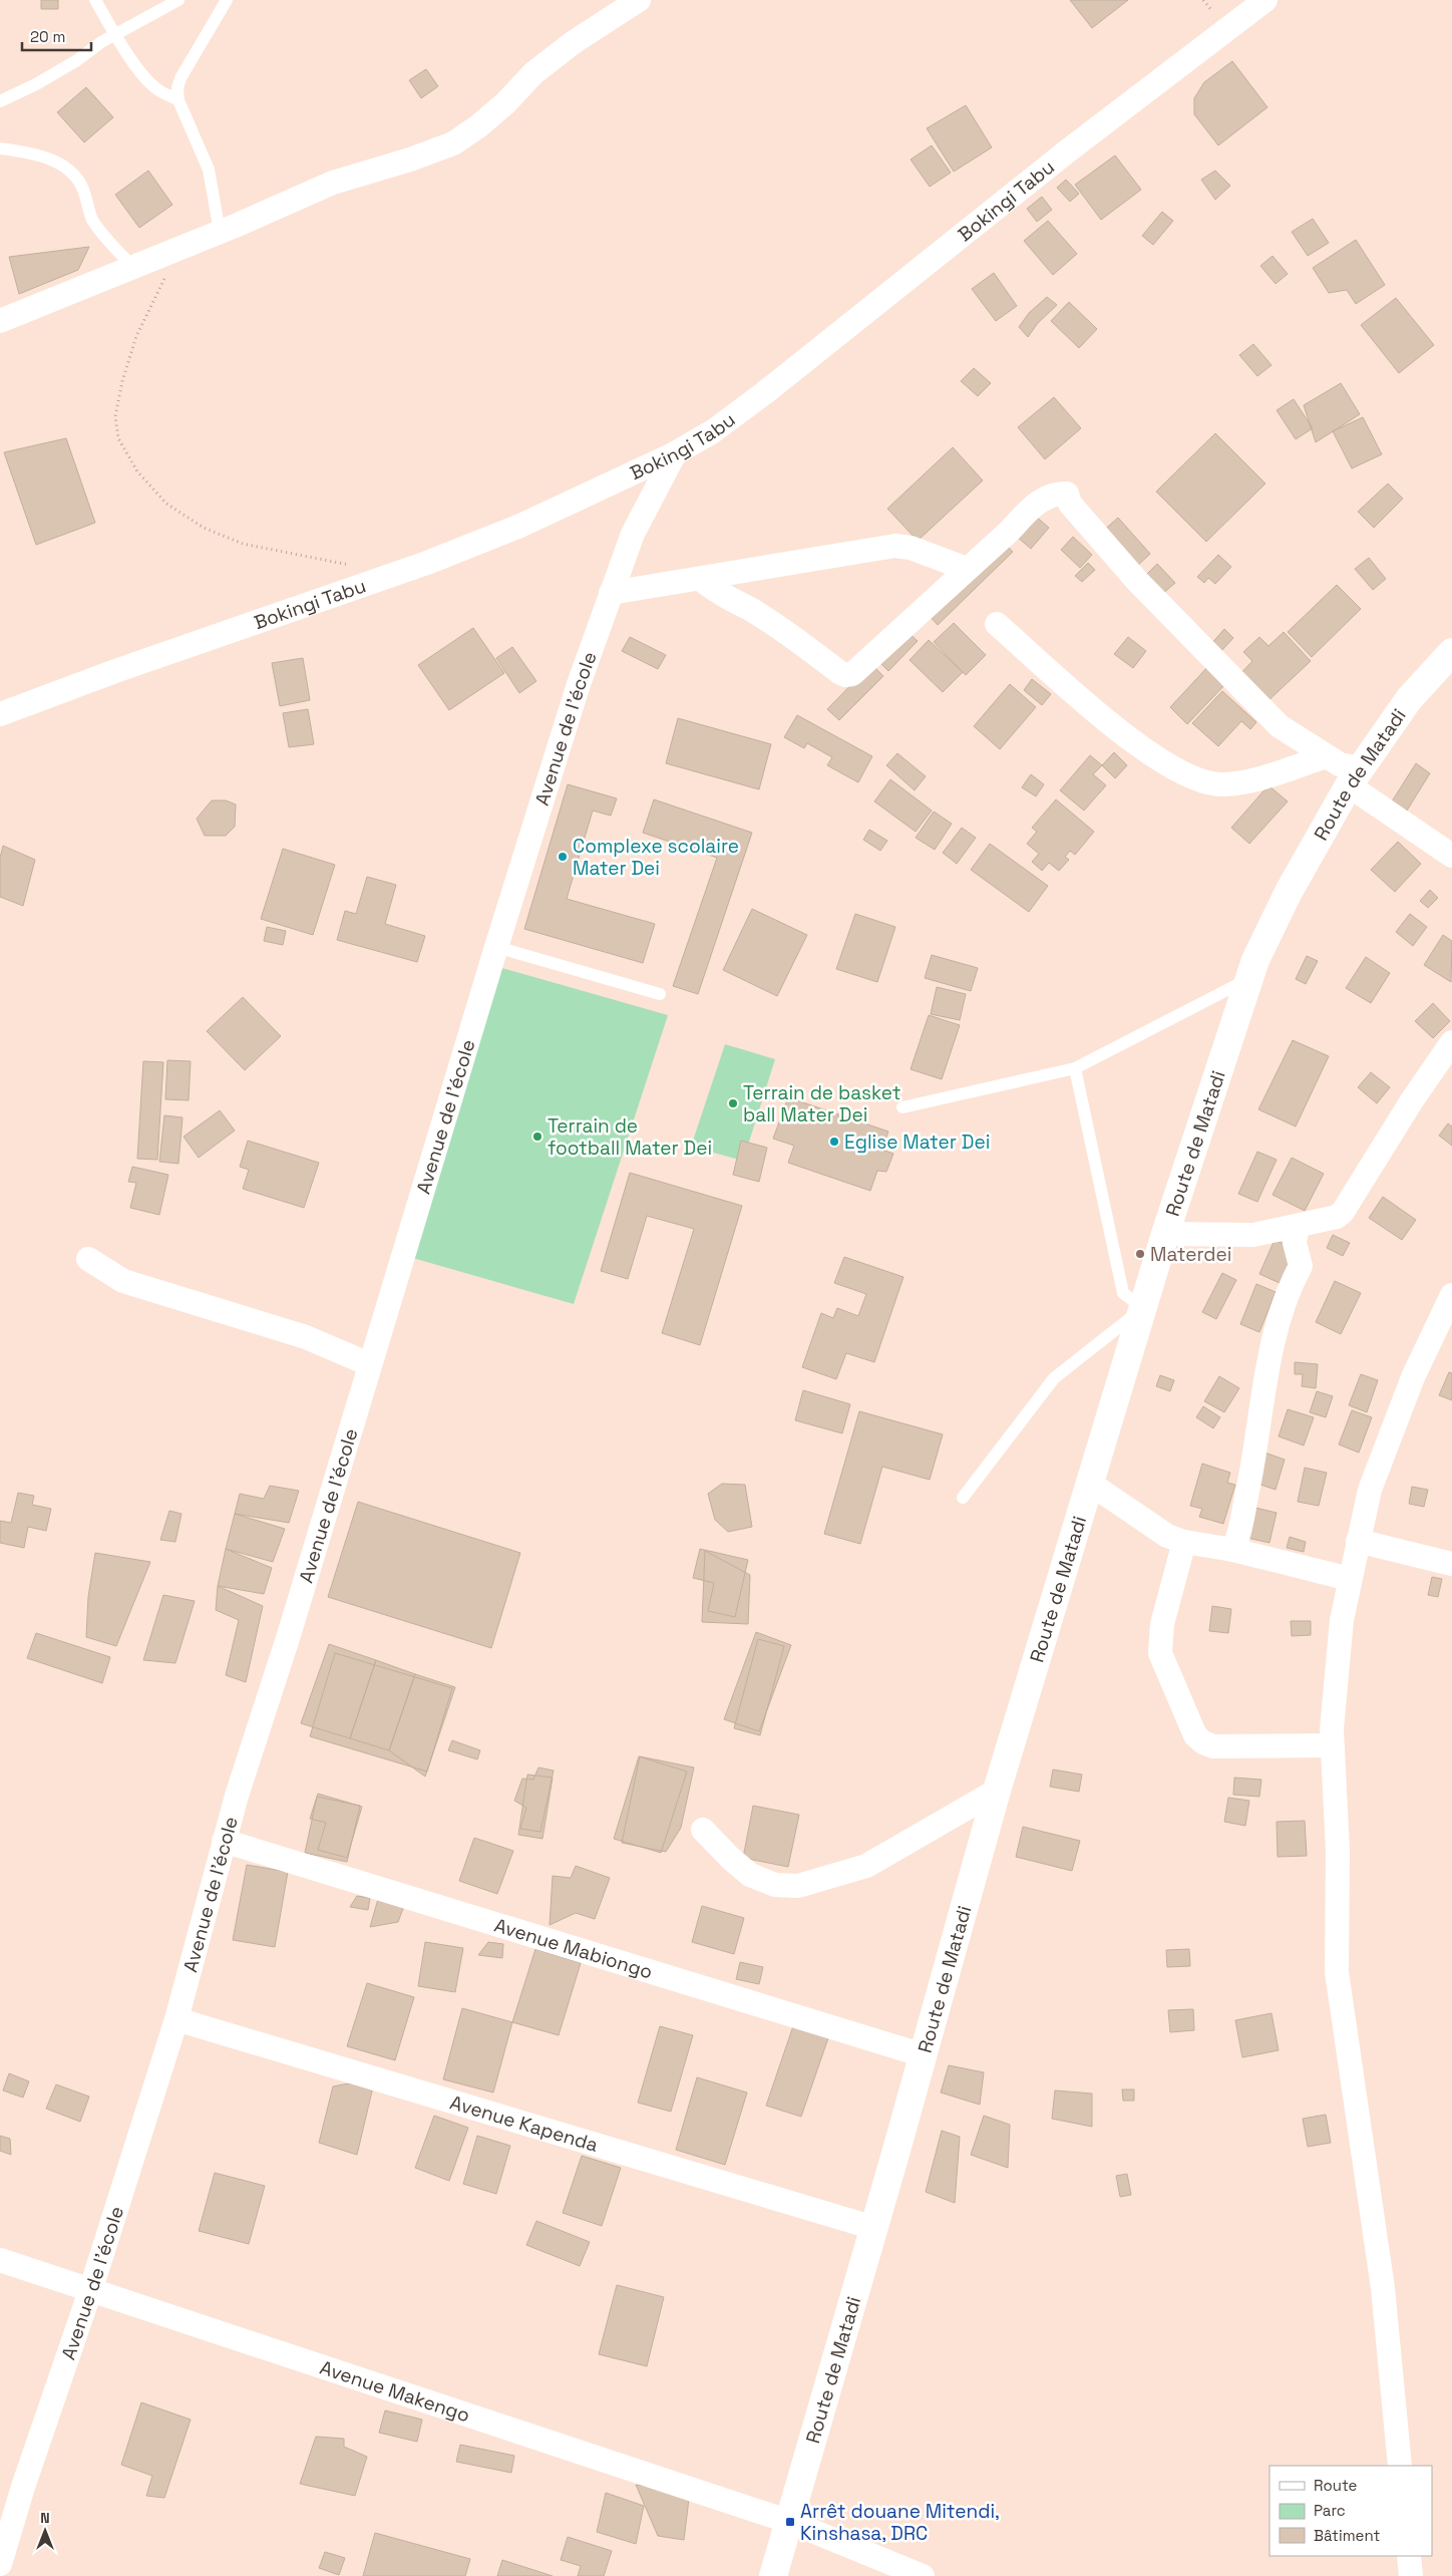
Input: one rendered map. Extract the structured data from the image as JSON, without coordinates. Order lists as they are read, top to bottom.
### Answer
{
  "streets": {
    "highway": ["Route de Matadi"],
    "street": [
      "Bokingi Tabu",
      "Avenue de l'école",
      "Avenue Mabiongo",
      "Avenue Kapenda",
      "Avenue Makengo"
    ]
  },
  "crossings": [
    ["Bokingi Tabu", "Avenue de l'école"],
    ["Avenue de l'école", "Avenue Mabiongo"],
    ["Avenue de l'école", "Avenue Kapenda"],
    ["Avenue de l'école", "Avenue Makengo"],
    ["Route de Matadi", "Avenue Mabiongo"],
    ["Route de Matadi", "Avenue Kapenda"],
    ["Route de Matadi", "Avenue Makengo"]
  ],
  "places": {
    "other": [
      "Complexe scolaire Mater Dei",
      "Terrain de basket ball Mater Dei",
      "Terrain de football Mater Dei",
      "Eglise Mater Dei",
      "Materdei"
    ],
    "transit": ["Arrêt douane Mitendi, Kinshasa, DRC"]
  },
  "legend": ["Route", "Parc", "Bâtiment"],
  "scale_bar": "20 m",
  "north": "top"
}
